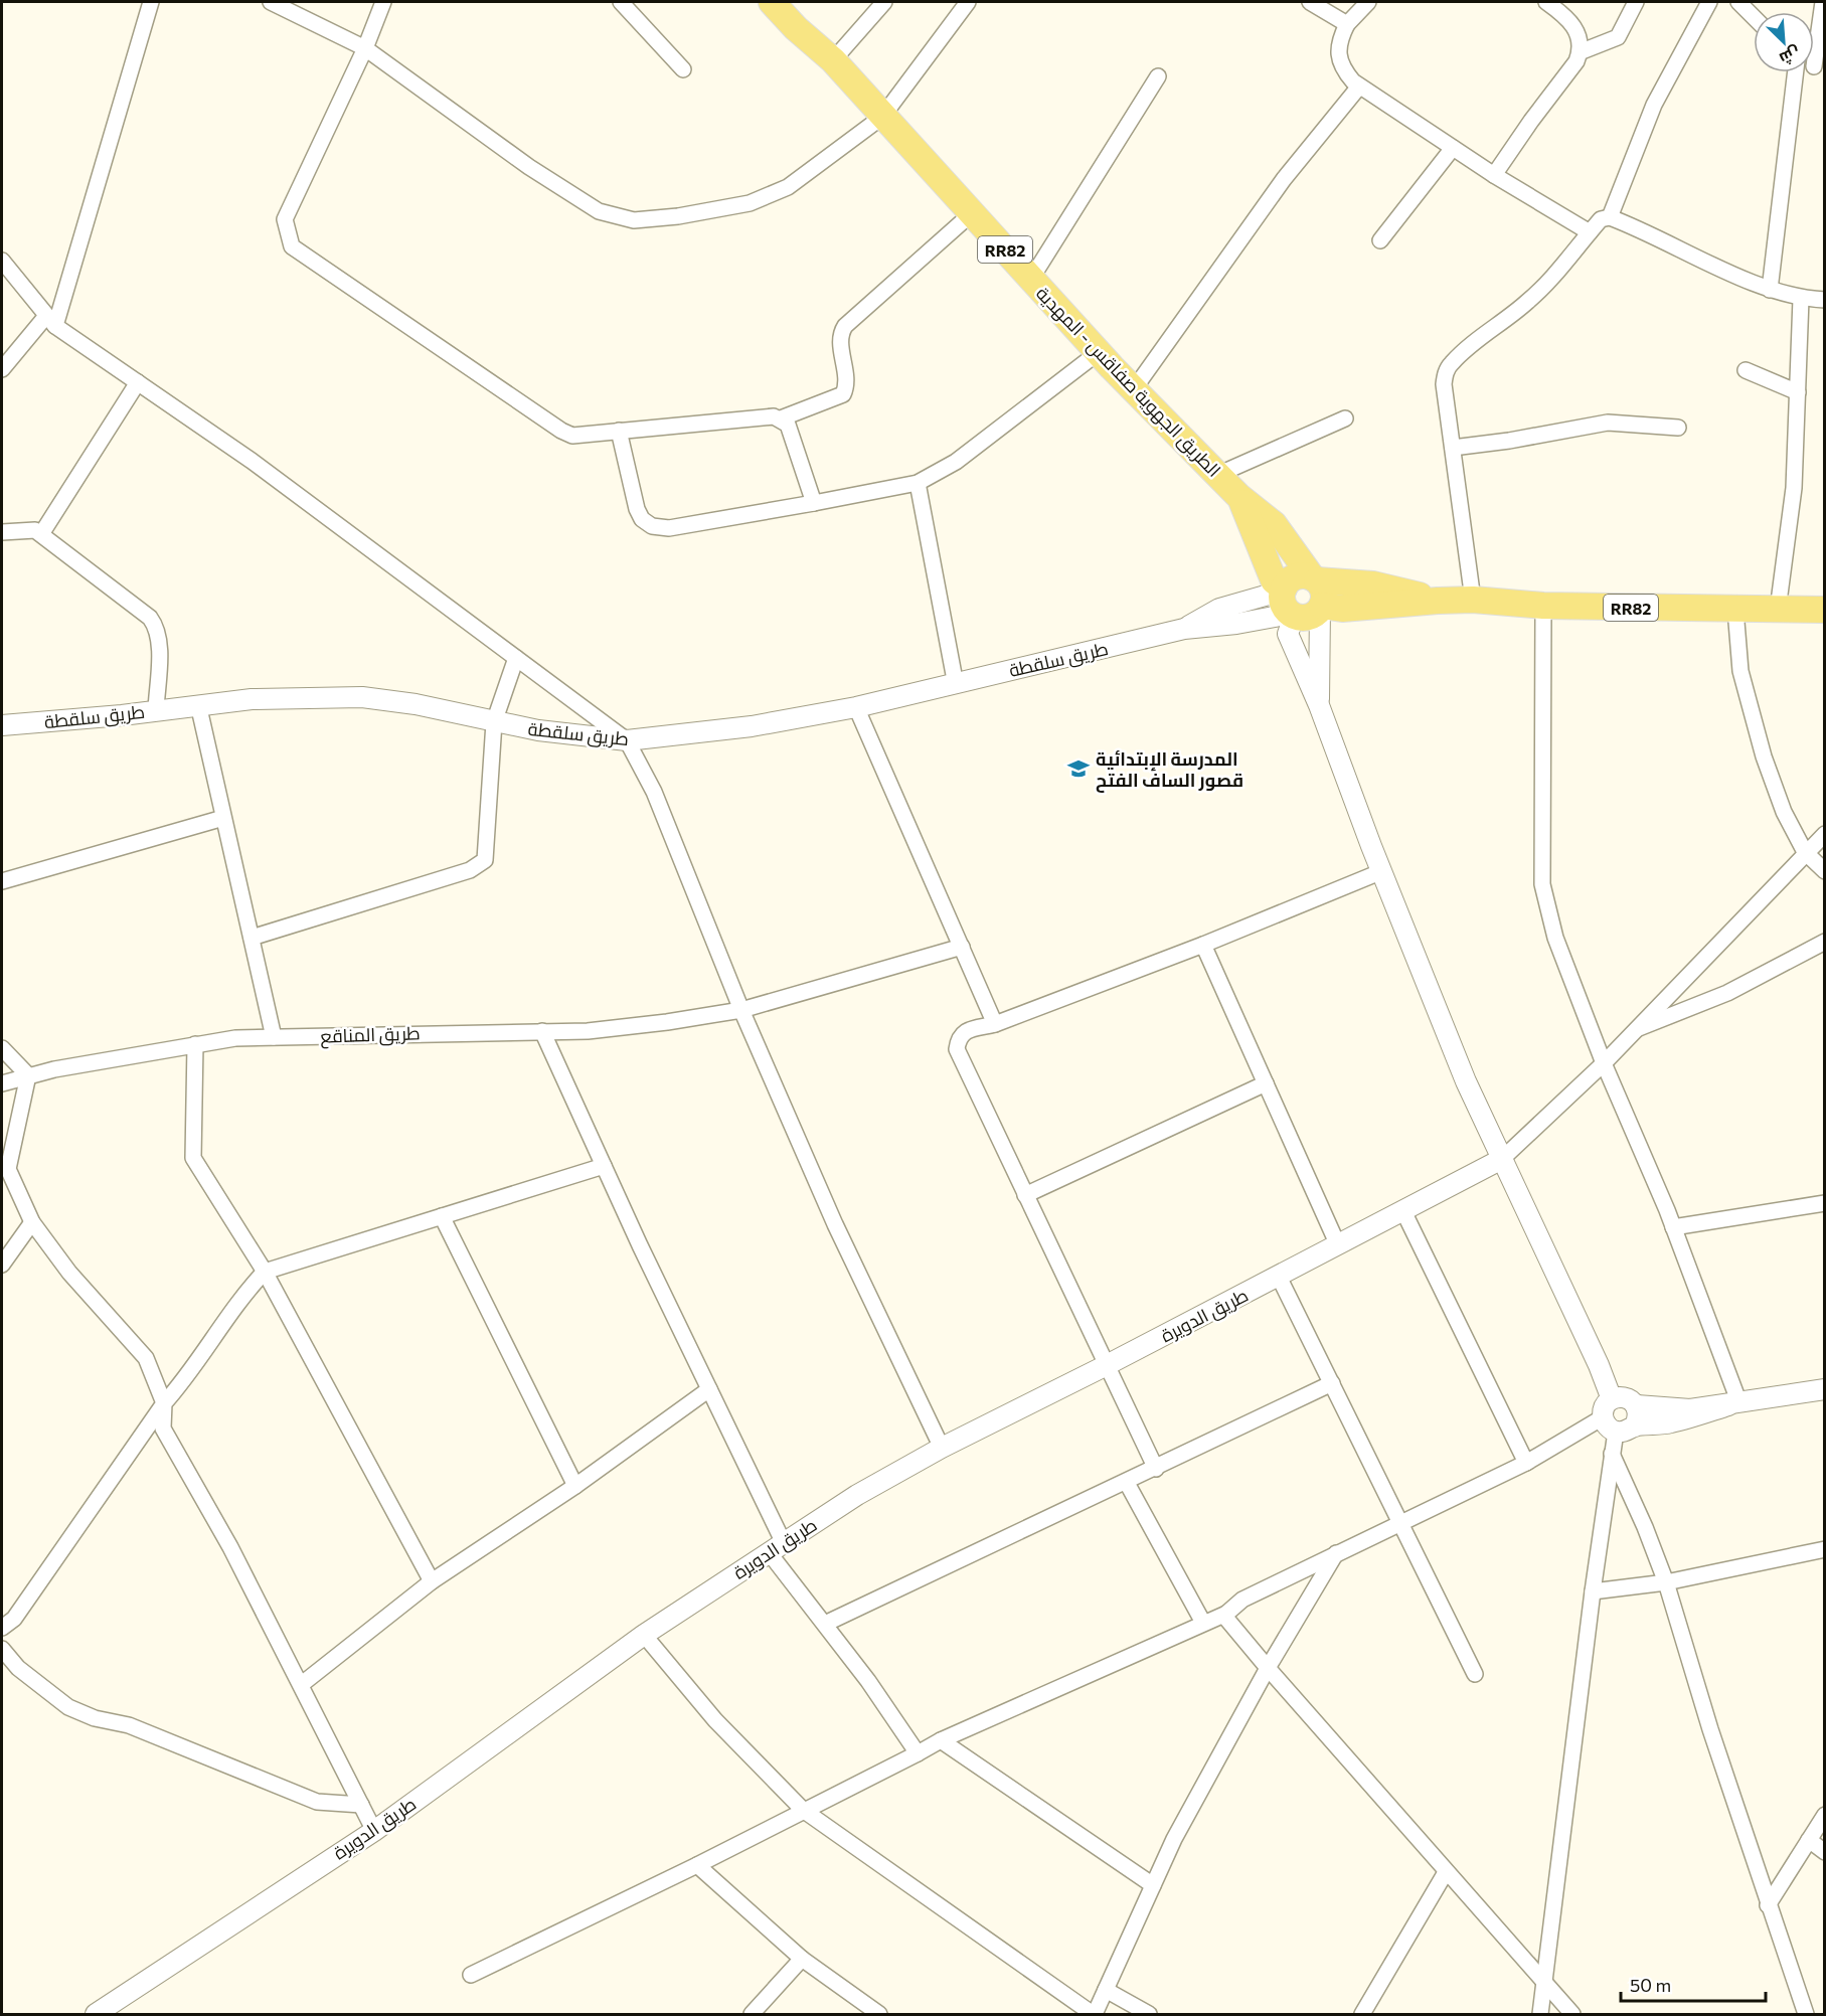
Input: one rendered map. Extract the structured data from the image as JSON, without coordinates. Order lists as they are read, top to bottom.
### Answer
{
  "streets": {
    "main road": ["RR82", "الطريق الجهوية صفاقس - المهدية"],
    "street": ["طريق سلقطة", "طريق المناقع", "طريق الدويرة"]
  },
  "crossings": [
    ["RR82", "الطريق الجهوية صفاقس - المهدية"],
    ["RR82", "طريق سلقطة"],
    ["الطريق الجهوية صفاقس - المهدية", "طريق سلقطة"]
  ],
  "places": {
    "school or university": ["المدرسة الإبتدائية قصور الساف الفتح"]
  },
  "scale_bar": "50 m",
  "north": "bottom right"
}
